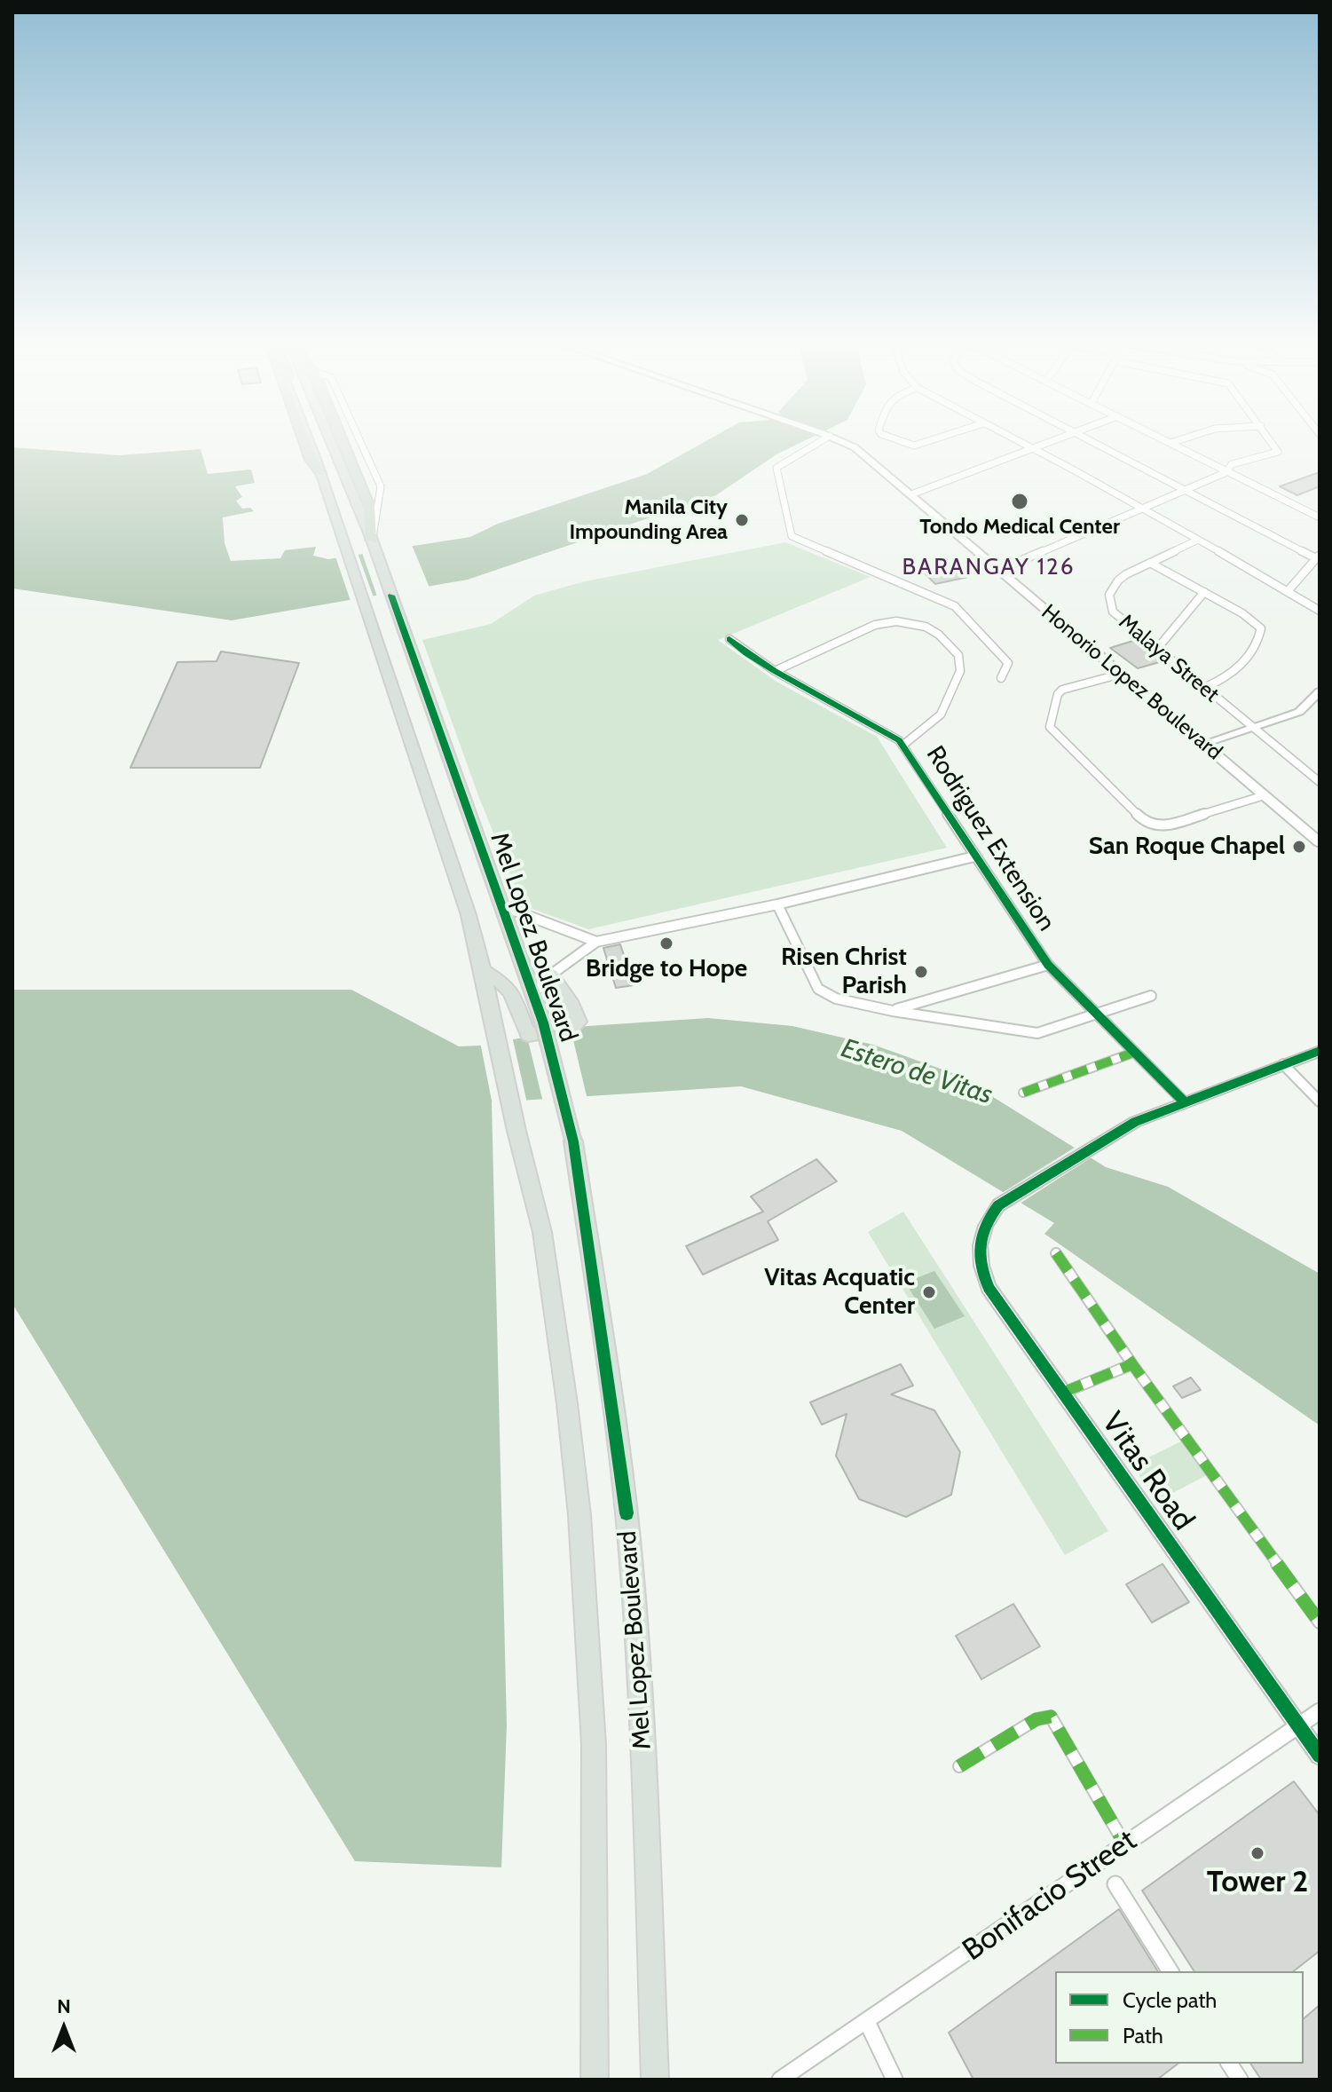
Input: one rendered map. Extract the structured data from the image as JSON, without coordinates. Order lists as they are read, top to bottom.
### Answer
{
  "streets": {
    "highway": ["Mel Lopez Boulevard"],
    "main road": ["Honorio Lopez Boulevard"],
    "street": [
      "Malaya Street",
      "Rodriguez Extension",
      "Vitas Road",
      "Bonifacio Street"
    ]
  },
  "crossings": [
    ["Rodriguez Extension", "Vitas Road"],
    ["Vitas Road", "Bonifacio Street"]
  ],
  "districts": ["BARANGAY 126"],
  "water": ["Estero de Vitas"],
  "places": [
    "Tondo Medical Center",
    "Manila City Impounding Area",
    "San Roque Chapel",
    "Bridge to Hope",
    "Risen Christ Parish",
    "Vitas Acquatic Center",
    "Tower 2"
  ],
  "legend": ["Cycle path", "Path"],
  "north": "top"
}
